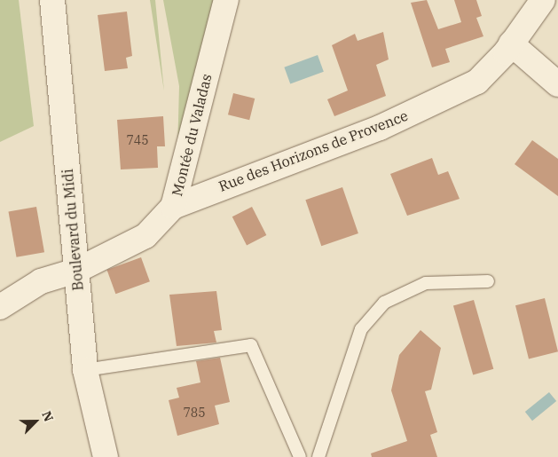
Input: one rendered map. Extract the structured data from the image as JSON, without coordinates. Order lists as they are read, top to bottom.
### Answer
{
  "streets": {
    "street": ["Montée du Valadas", "Rue des Horizons de Provence", "Boulevard du Midi"]
  },
  "crossings": [
    ["Montée du Valadas", "Rue des Horizons de Provence"],
    ["Montée du Valadas", "Boulevard du Midi"]
  ],
  "house_numbers": ["745", "785"],
  "north": "top right"
}
